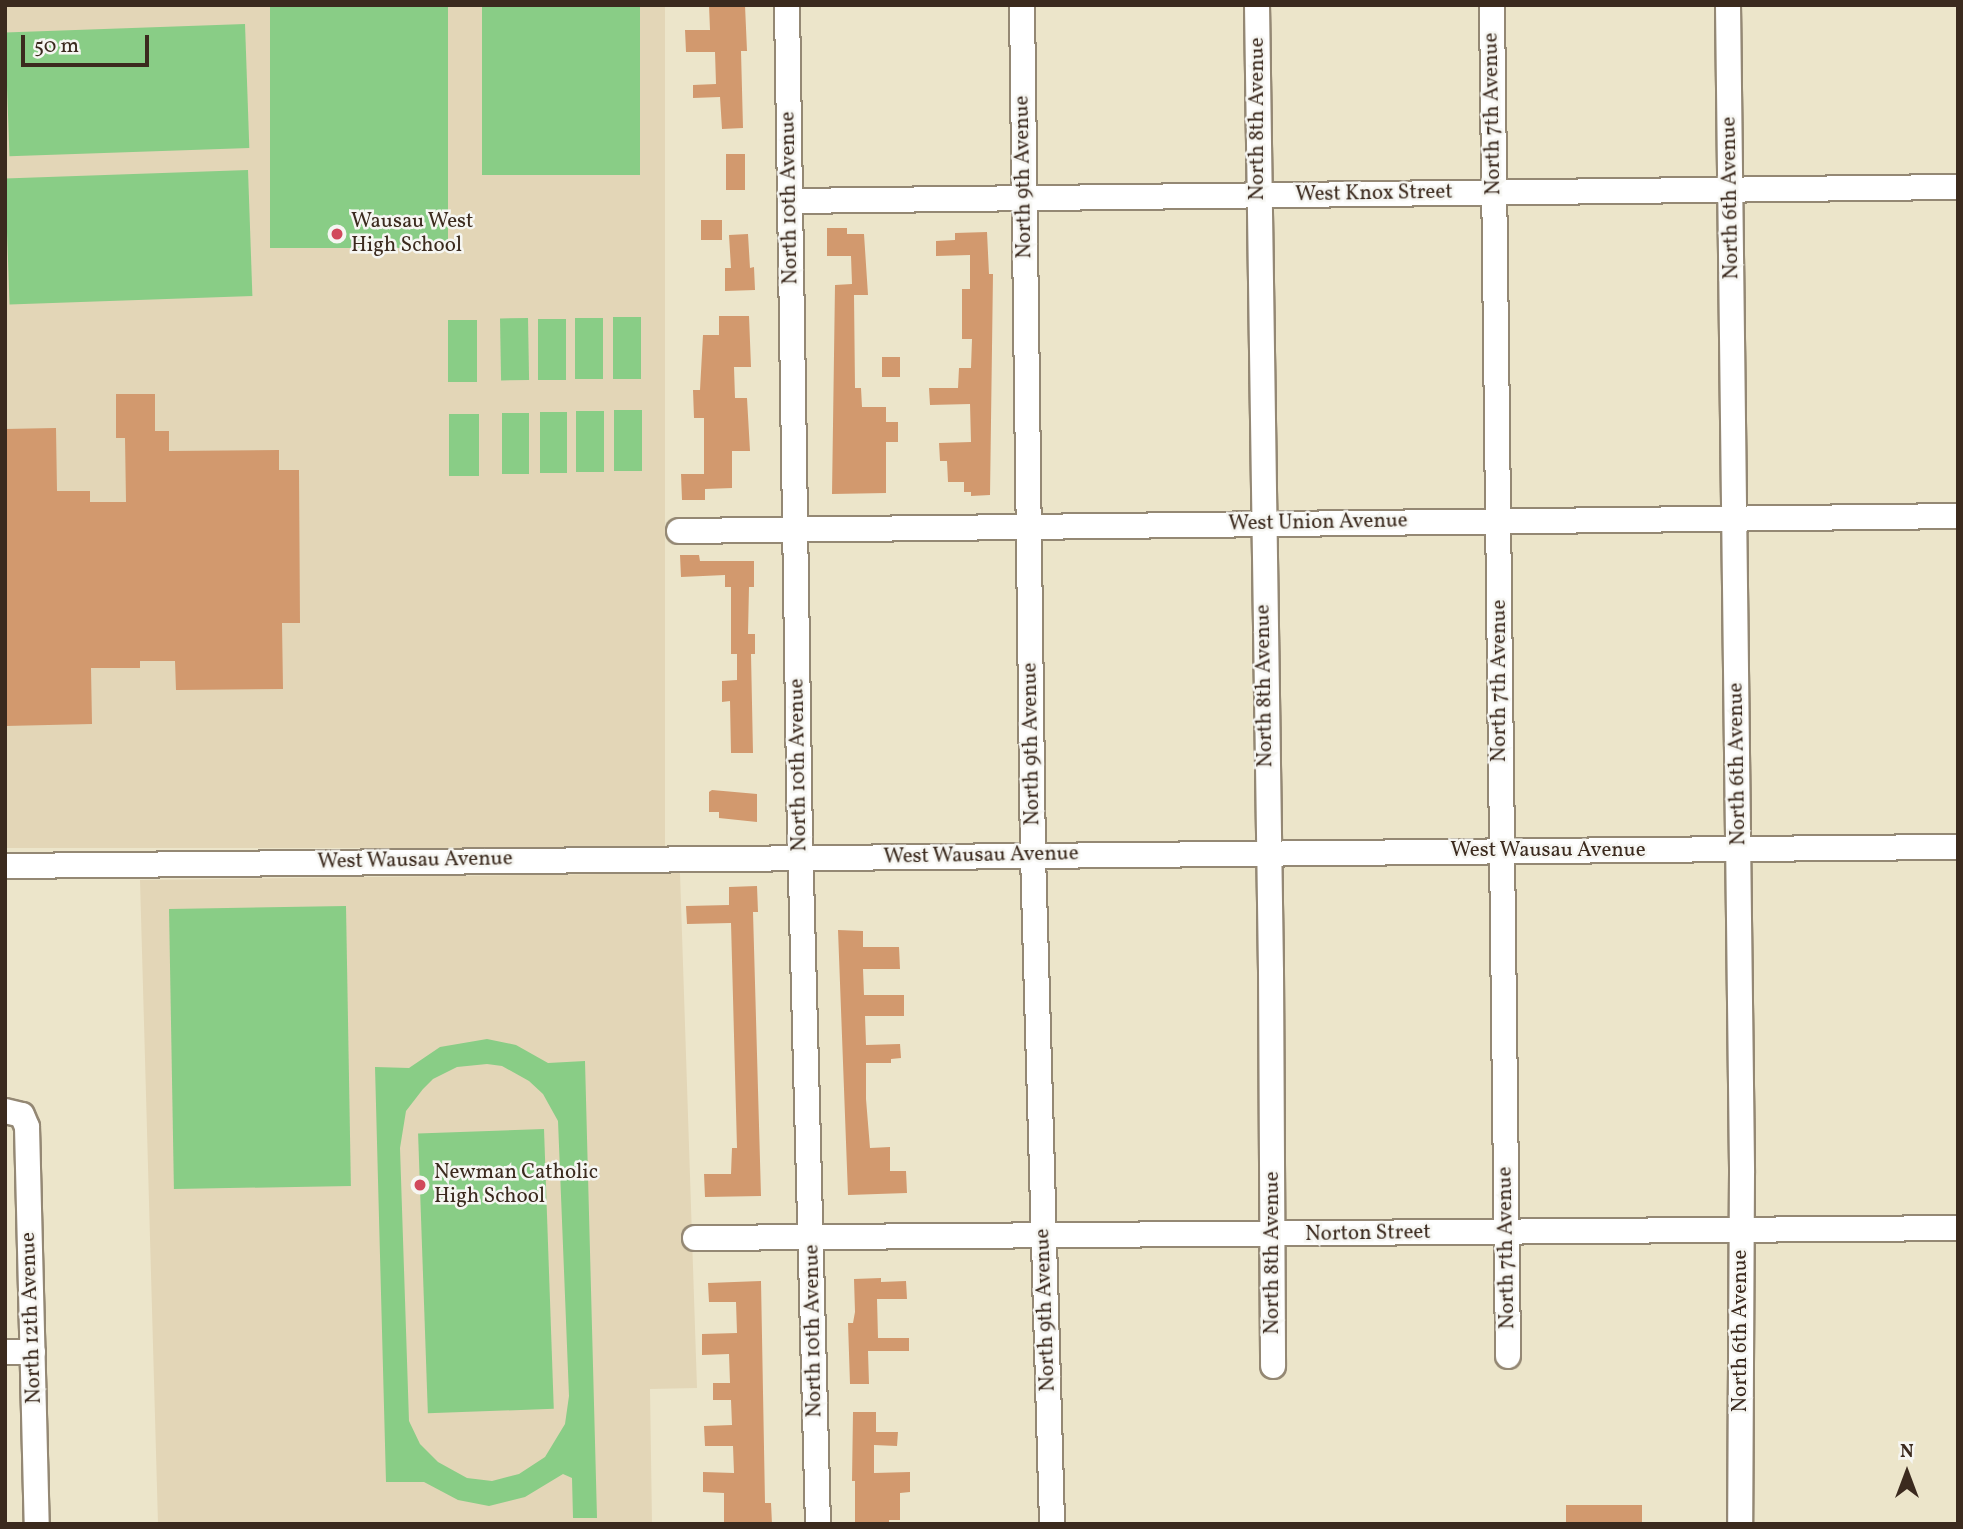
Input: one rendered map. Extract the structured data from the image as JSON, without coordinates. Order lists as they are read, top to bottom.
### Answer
{
  "streets": {
    "street": [
      "North 7th Avenue",
      "North 8th Avenue",
      "North 9th Avenue",
      "West Knox Street",
      "North 10th Avenue",
      "North 6th Avenue",
      "West Union Avenue",
      "West Wausau Avenue",
      "Norton Street",
      "North 12th Avenue"
    ]
  },
  "crossings": [
    ["North 7th Avenue", "West Knox Street"],
    ["North 7th Avenue", "West Union Avenue"],
    ["North 7th Avenue", "West Wausau Avenue"],
    ["North 7th Avenue", "Norton Street"],
    ["North 8th Avenue", "West Knox Street"],
    ["North 8th Avenue", "West Union Avenue"],
    ["North 8th Avenue", "West Wausau Avenue"],
    ["North 8th Avenue", "Norton Street"],
    ["North 9th Avenue", "West Knox Street"],
    ["North 9th Avenue", "West Union Avenue"],
    ["North 9th Avenue", "West Wausau Avenue"],
    ["North 9th Avenue", "Norton Street"],
    ["West Knox Street", "North 10th Avenue"],
    ["West Knox Street", "North 6th Avenue"],
    ["North 10th Avenue", "West Union Avenue"],
    ["North 10th Avenue", "West Wausau Avenue"],
    ["North 10th Avenue", "Norton Street"],
    ["North 6th Avenue", "West Union Avenue"],
    ["North 6th Avenue", "West Wausau Avenue"],
    ["North 6th Avenue", "Norton Street"]
  ],
  "places": ["Wausau West High School", "Newman Catholic High School"],
  "scale_bar": "50 m",
  "north": "top"
}
